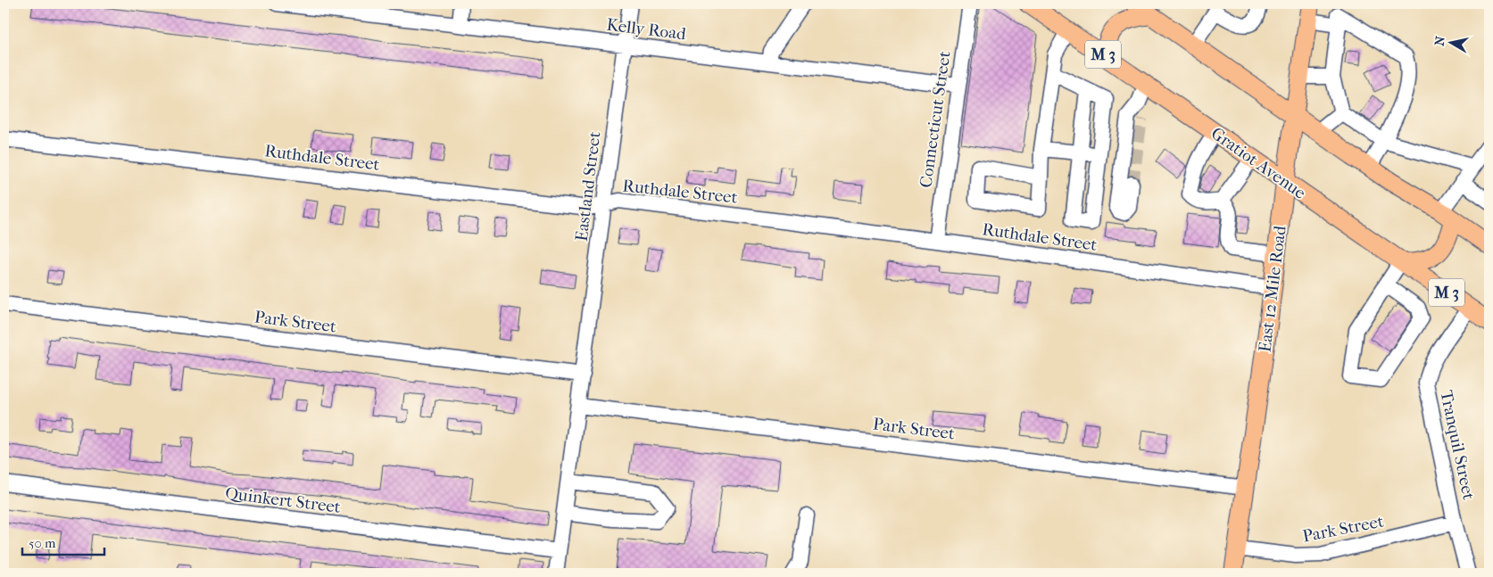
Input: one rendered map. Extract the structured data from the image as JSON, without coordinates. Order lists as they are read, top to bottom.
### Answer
{
  "streets": {
    "main road": ["M 3", "Gratiot Avenue", "East 12 Mile Road"],
    "street": [
      "Kelly Road",
      "Connecticut Street",
      "Ruthdale Street",
      "Eastland Street",
      "Park Street",
      "Tranquil Street",
      "Quinkert Street"
    ]
  },
  "crossings": [
    ["Kelly Road", "Connecticut Street"],
    ["Kelly Road", "Eastland Street"],
    ["Connecticut Street", "Ruthdale Street"],
    ["Ruthdale Street", "Eastland Street"],
    ["Ruthdale Street", "East 12 Mile Road"],
    ["Gratiot Avenue", "East 12 Mile Road"],
    ["Gratiot Avenue", "Tranquil Street"],
    ["Eastland Street", "Park Street"],
    ["East 12 Mile Road", "Park Street"],
    ["Park Street", "Tranquil Street"]
  ],
  "scale_bar": "50 m",
  "north": "left"
}
